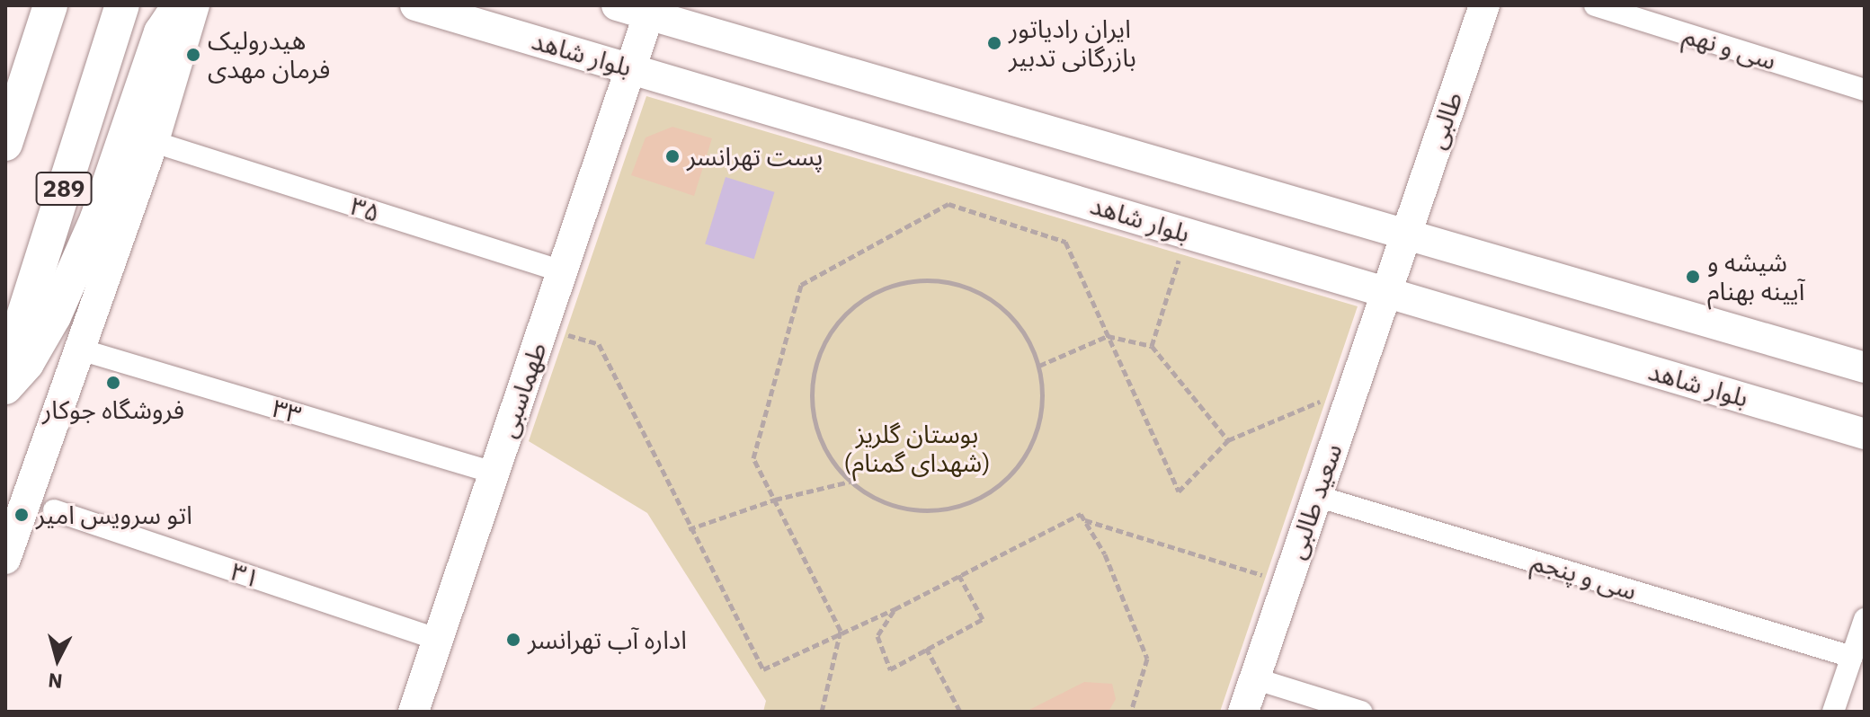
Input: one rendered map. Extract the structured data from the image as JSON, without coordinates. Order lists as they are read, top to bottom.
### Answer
{
  "streets": {
    "main road": [
      "بلوار شاهد",
      "طالبی",
      "289",
      "طهماسبی",
      "سعید طالبی"
    ],
    "street": [
      "سی و نهم",
      "۳۵",
      "۳۳",
      "۳۱",
      "سی و پنجم"
    ]
  },
  "crossings": [
    ["بلوار شاهد", "طالبی"],
    ["بلوار شاهد", "طهماسبی"],
    ["بلوار شاهد", "سعید طالبی"],
    ["طالبی", "سعید طالبی"],
    ["۳۵", "طهماسبی"],
    ["طهماسبی", "۳۳"],
    ["طهماسبی", "۳۱"],
    ["سعید طالبی", "سی و پنجم"]
  ],
  "parks": ["بوستان گلریز (شهدای گمنام)"],
  "places": [
    "ایران رادیاتور بازرگانی تدبیر",
    "هیدرولیک فرمان مهدی",
    "پست تهرانسر",
    "شیشه و آیینه بهنام",
    "فروشگاه جوکار",
    "اتو سرویس امیر",
    "اداره آب تهرانسر"
  ],
  "north": "bottom"
}
